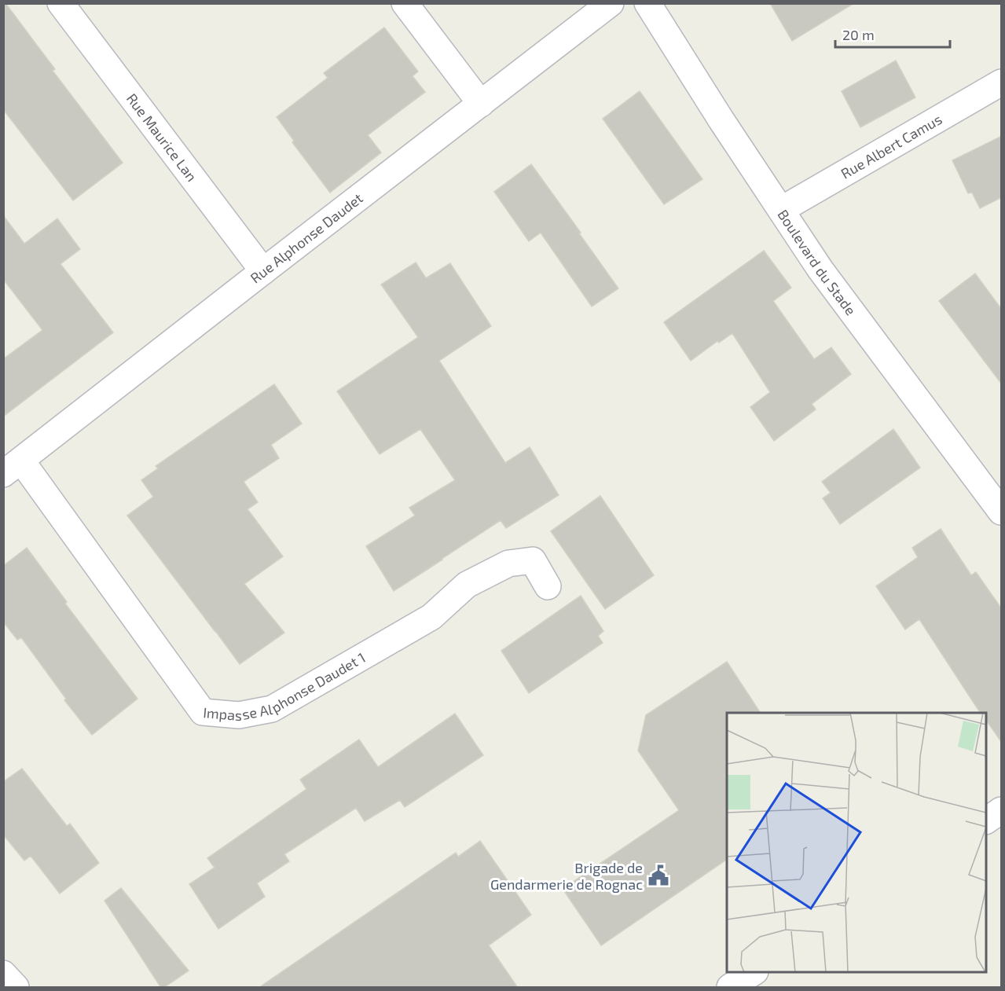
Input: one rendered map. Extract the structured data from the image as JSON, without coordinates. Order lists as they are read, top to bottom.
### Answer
{
  "streets": {
    "street": [
      "Rue Maurice Lan",
      "Rue Albert Camus",
      "Rue Alphonse Daudet",
      "Boulevard du Stade",
      "Impasse Alphonse Daudet 1"
    ]
  },
  "crossings": [
    ["Rue Maurice Lan", "Rue Alphonse Daudet"],
    ["Rue Albert Camus", "Boulevard du Stade"],
    ["Rue Alphonse Daudet", "Impasse Alphonse Daudet 1"]
  ],
  "places": {
    "public building": ["Brigade de Gendarmerie de Rognac"]
  },
  "scale_bar": "20 m"
}
